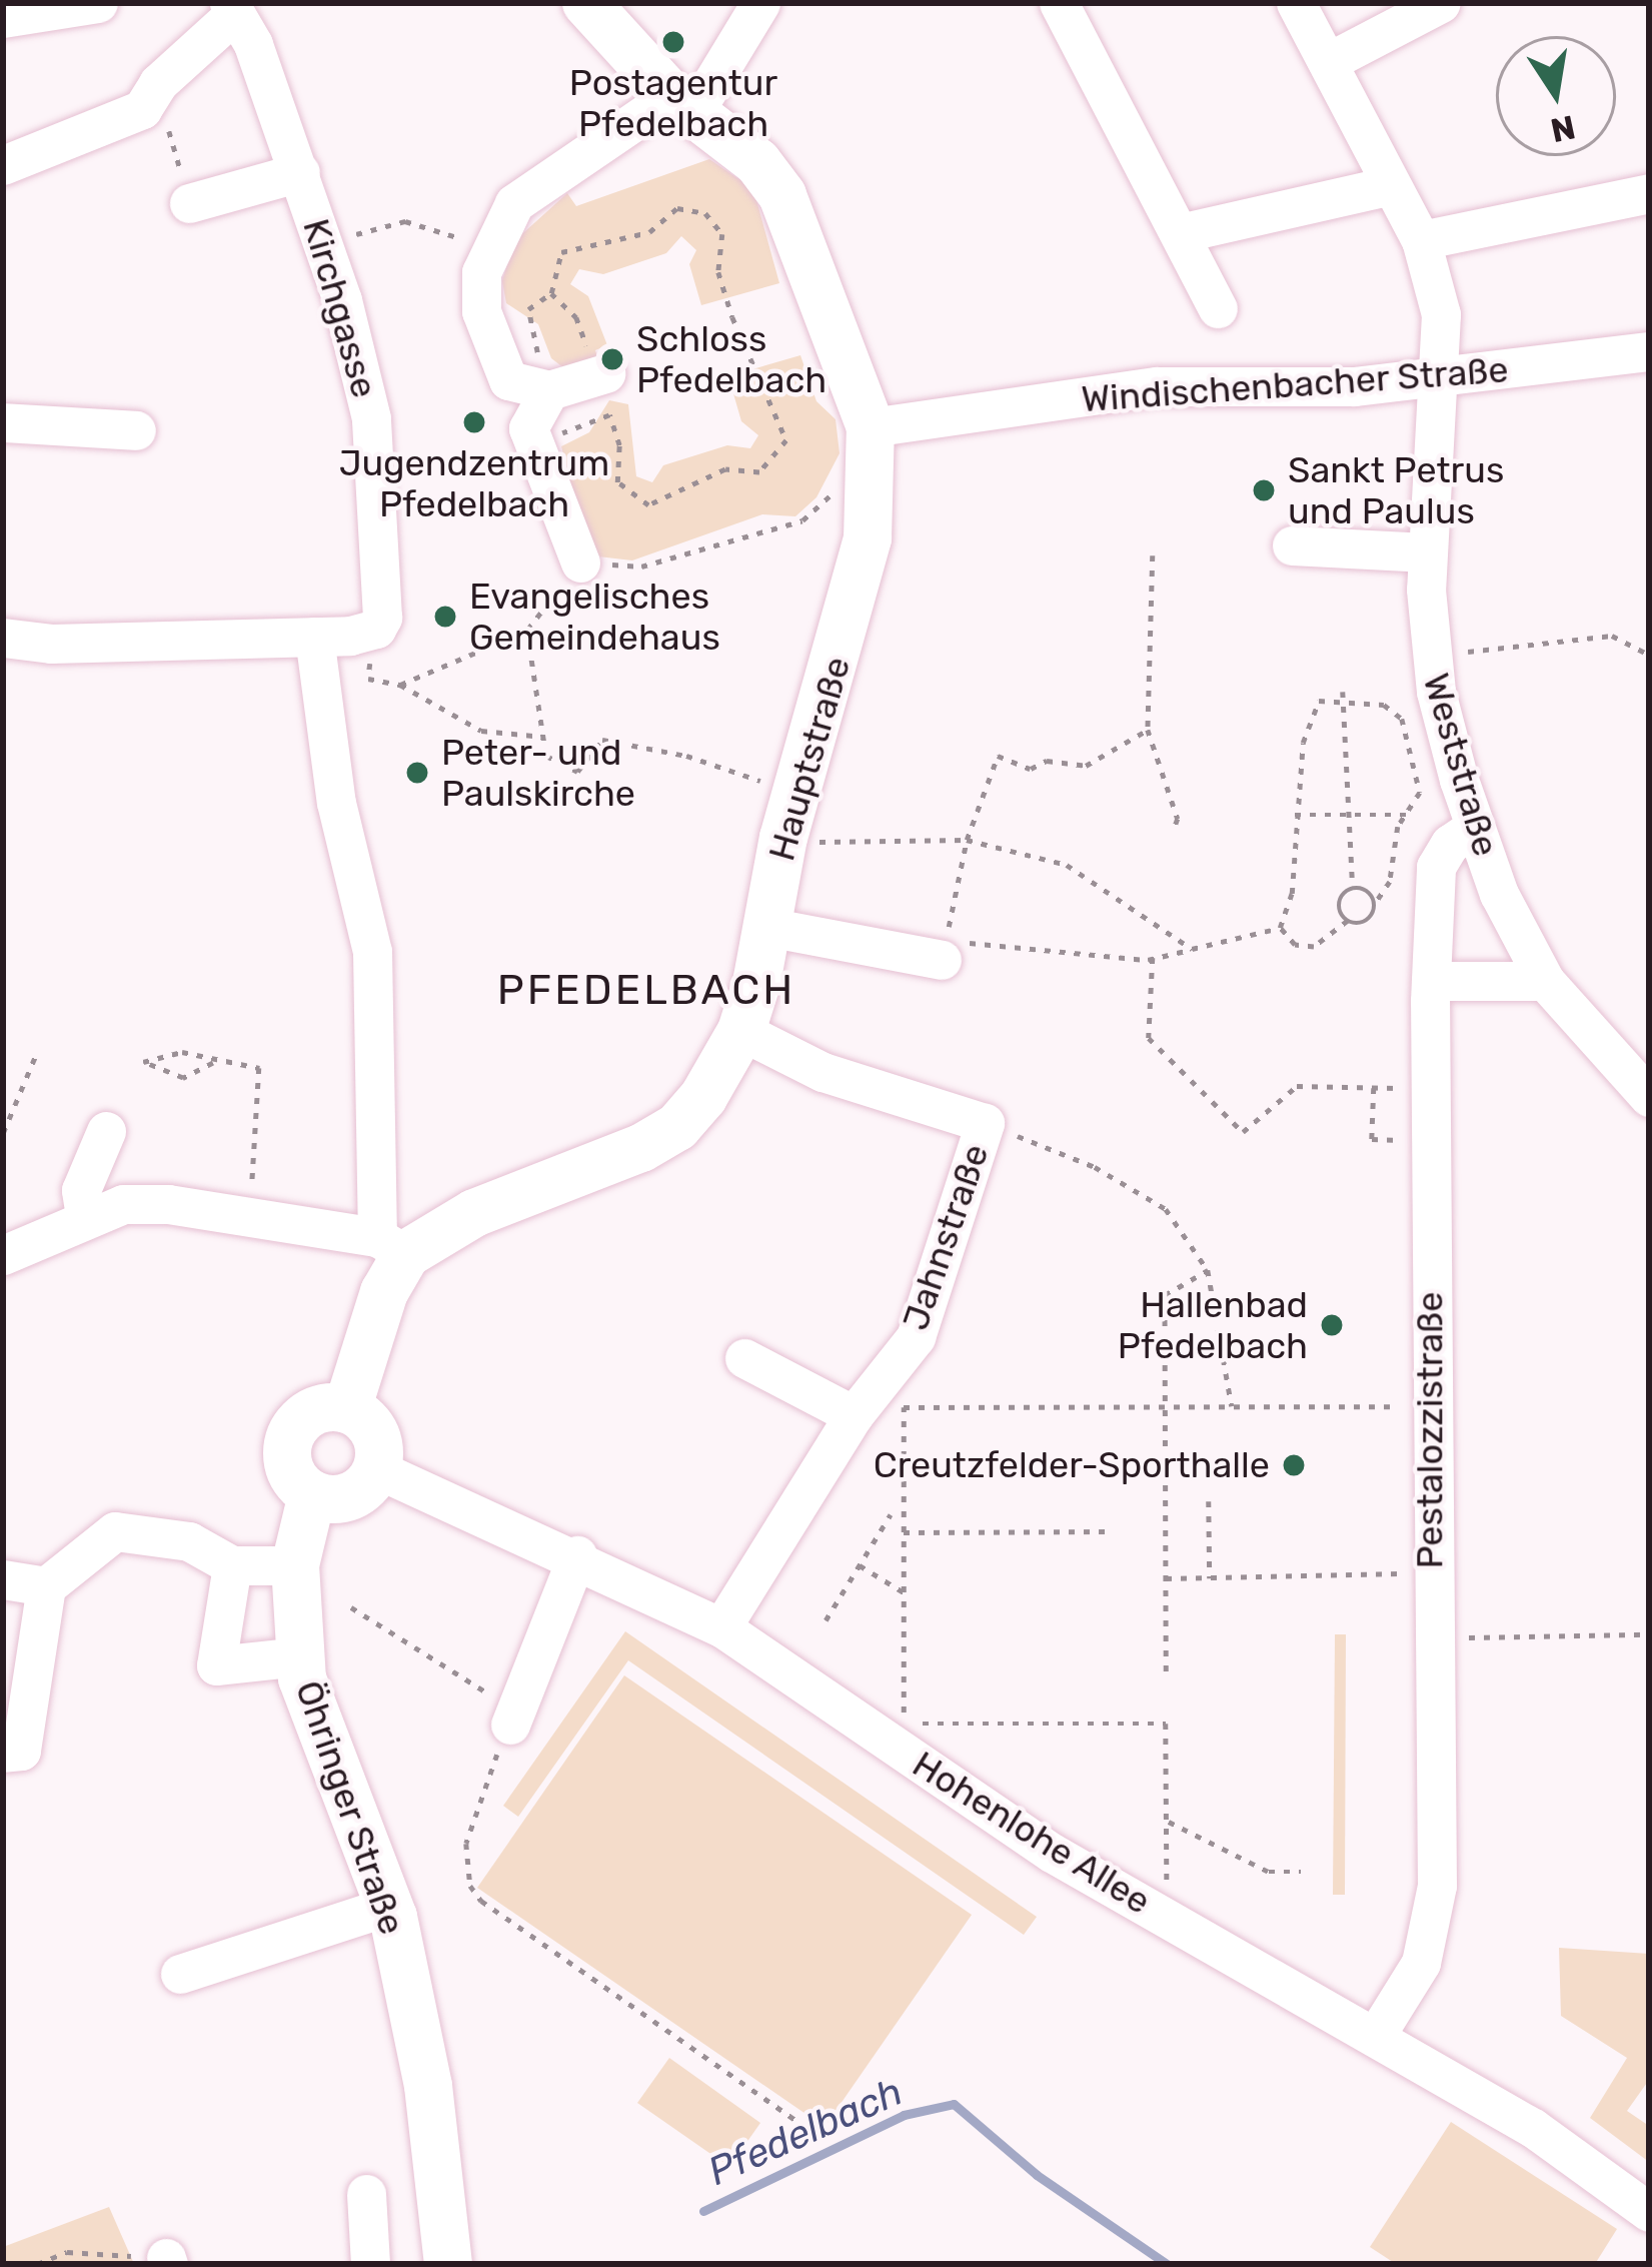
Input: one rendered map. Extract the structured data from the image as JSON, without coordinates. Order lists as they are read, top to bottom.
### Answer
{
  "streets": {
    "main road": ["Hauptstraße", "Öhringer Straße"],
    "street": [
      "Kirchgasse",
      "Windischenbacher Straße",
      "Weststraße",
      "Jahnstraße",
      "Pestalozzistraße",
      "Hohenlohe Allee"
    ]
  },
  "crossings": [
    ["Windischenbacher Straße", "Hauptstraße"],
    ["Windischenbacher Straße", "Weststraße"],
    ["Hauptstraße", "Jahnstraße"],
    ["Weststraße", "Pestalozzistraße"],
    ["Jahnstraße", "Hohenlohe Allee"],
    ["Pestalozzistraße", "Hohenlohe Allee"],
    ["Öhringer Straße", "Hohenlohe Allee"]
  ],
  "districts": ["PFEDELBACH"],
  "water": ["Pfedelbach"],
  "places": [
    "Postagentur Pfedelbach",
    "Schloss Pfedelbach",
    "Jugendzentrum Pfedelbach",
    "Sankt Petrus und Paulus",
    "Evangelisches Gemeindehaus",
    "Peter- und Paulskirche",
    "Hallenbad Pfedelbach",
    "Creutzfelder-Sporthalle"
  ],
  "north": "bottom"
}
